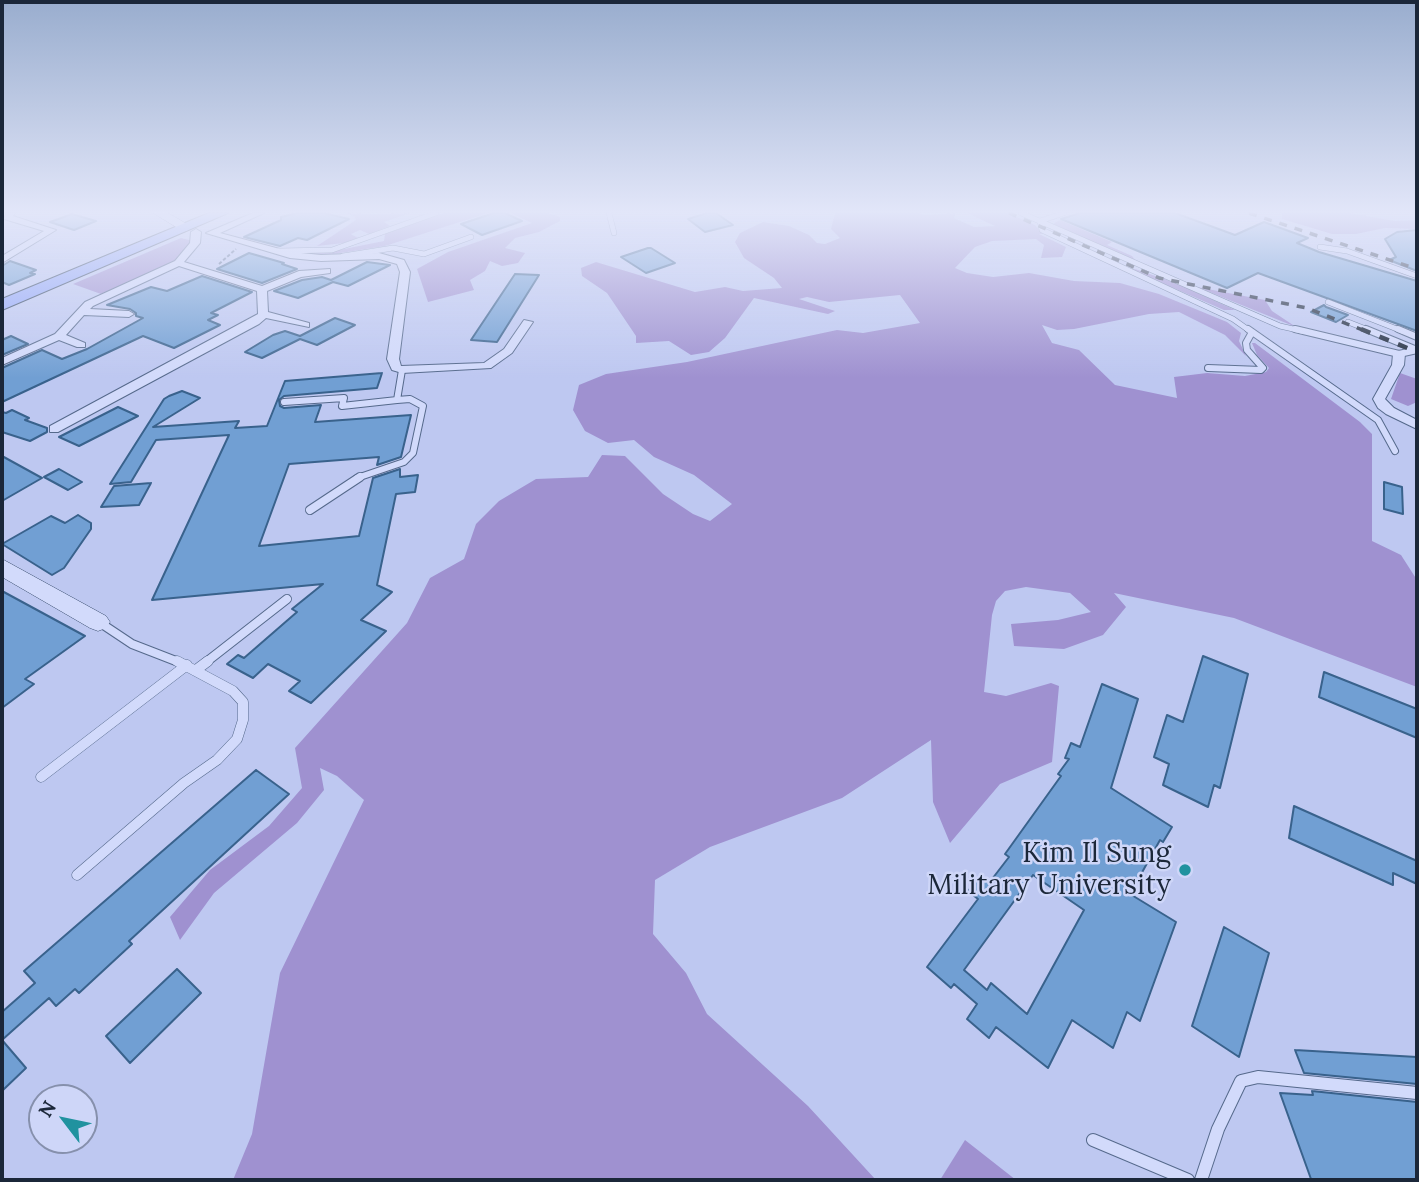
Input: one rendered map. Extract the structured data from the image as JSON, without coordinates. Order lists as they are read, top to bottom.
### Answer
{
  "places": ["Kim Il Sung Military University"],
  "north": "top left"
}
